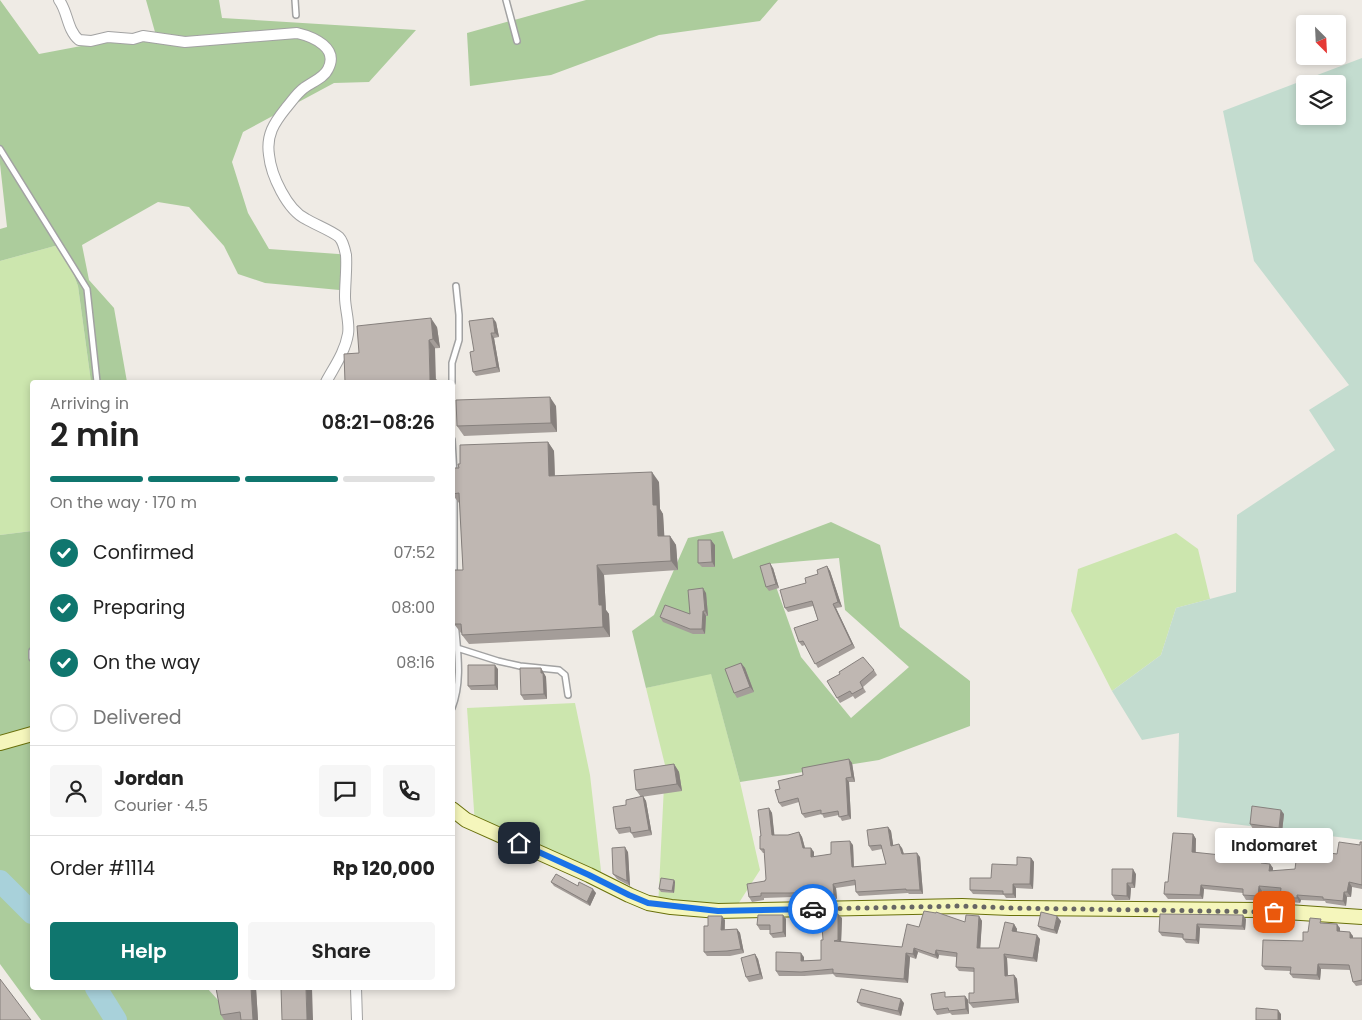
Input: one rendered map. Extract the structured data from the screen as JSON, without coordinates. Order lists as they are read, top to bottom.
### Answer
{
  "places": ["Indomaret"],
  "north": "bottom right",
  "page": {
    "heading": ["2 min", "Arriving in", "08:21–08:26"],
    "panel": [
      "Jordan",
      "Courier · 4.5",
      "Order #1114",
      "Rp 120,000"
    ],
    "bar": "On the way · 170 m",
    "list": [
      ["Confirmed", "07:52"],
      ["Preparing", "08:00"],
      ["On the way", "08:16"],
      "Delivered"
    ],
    "bubble": "Indomaret",
    "buttons": ["Help", "Share"]
  }
}
